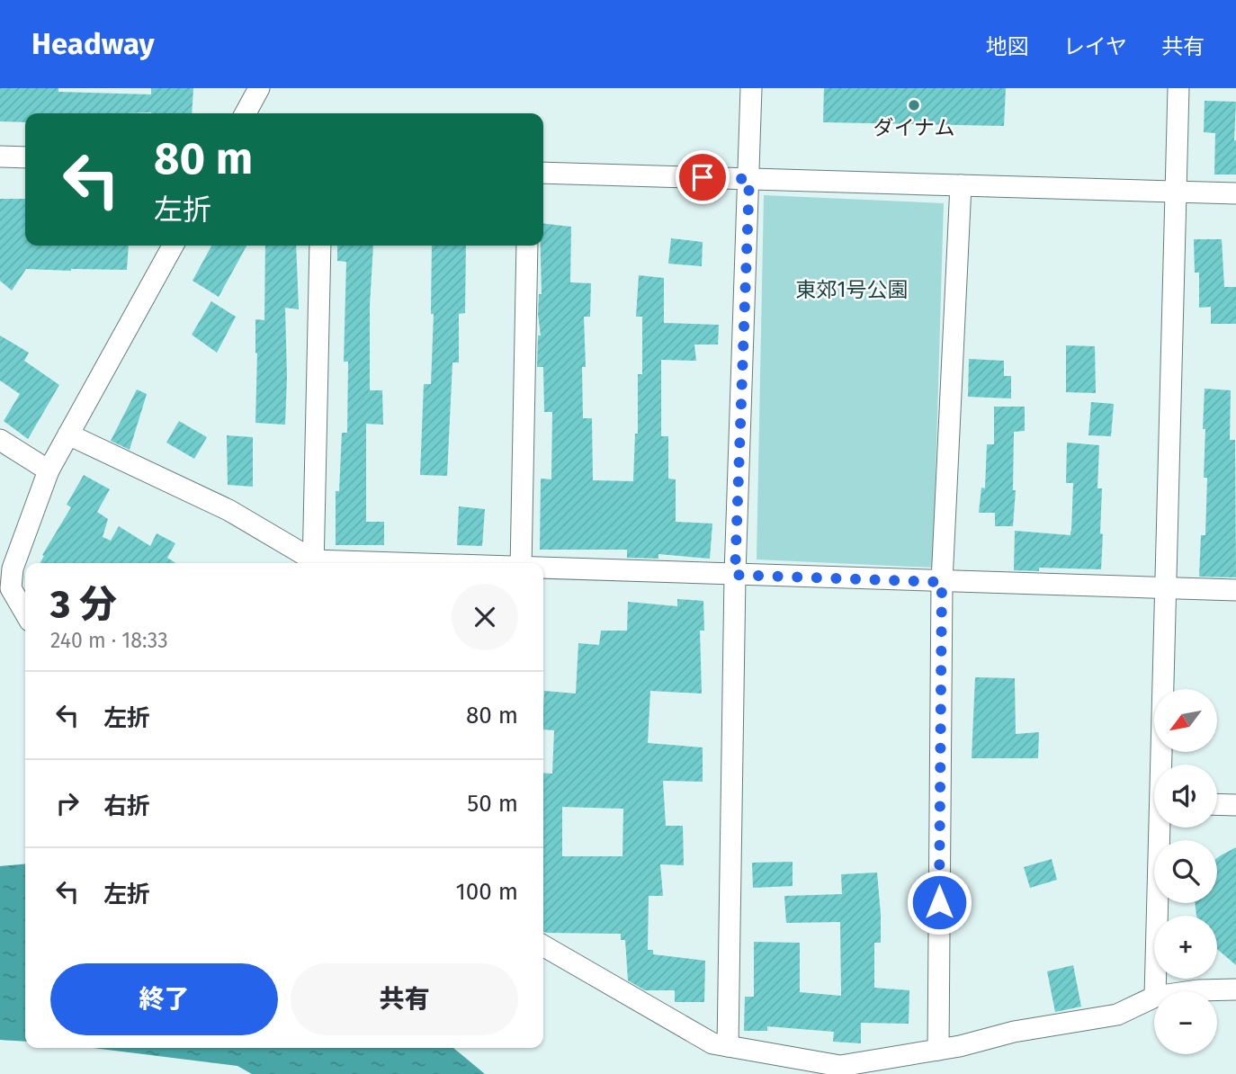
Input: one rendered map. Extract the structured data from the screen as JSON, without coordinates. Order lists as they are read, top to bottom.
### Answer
{
  "parks": ["東郊1号公園"],
  "places": ["ダイナム"],
  "north": "bottom left",
  "page": {
    "header": "Headway",
    "nav": ["地図", "レイヤ", "共有"],
    "turn": ["80 m", "左折"],
    "heading": ["3 分", "240 m · 18:33"],
    "list": [
      {
        "name": "左折",
        "value": "80 m"
      },
      {
        "name": "右折",
        "value": "50 m"
      },
      {
        "name": "左折",
        "value": "100 m"
      }
    ],
    "map_buttons": ["+", "−"],
    "buttons": ["終了", "共有"]
  }
}
